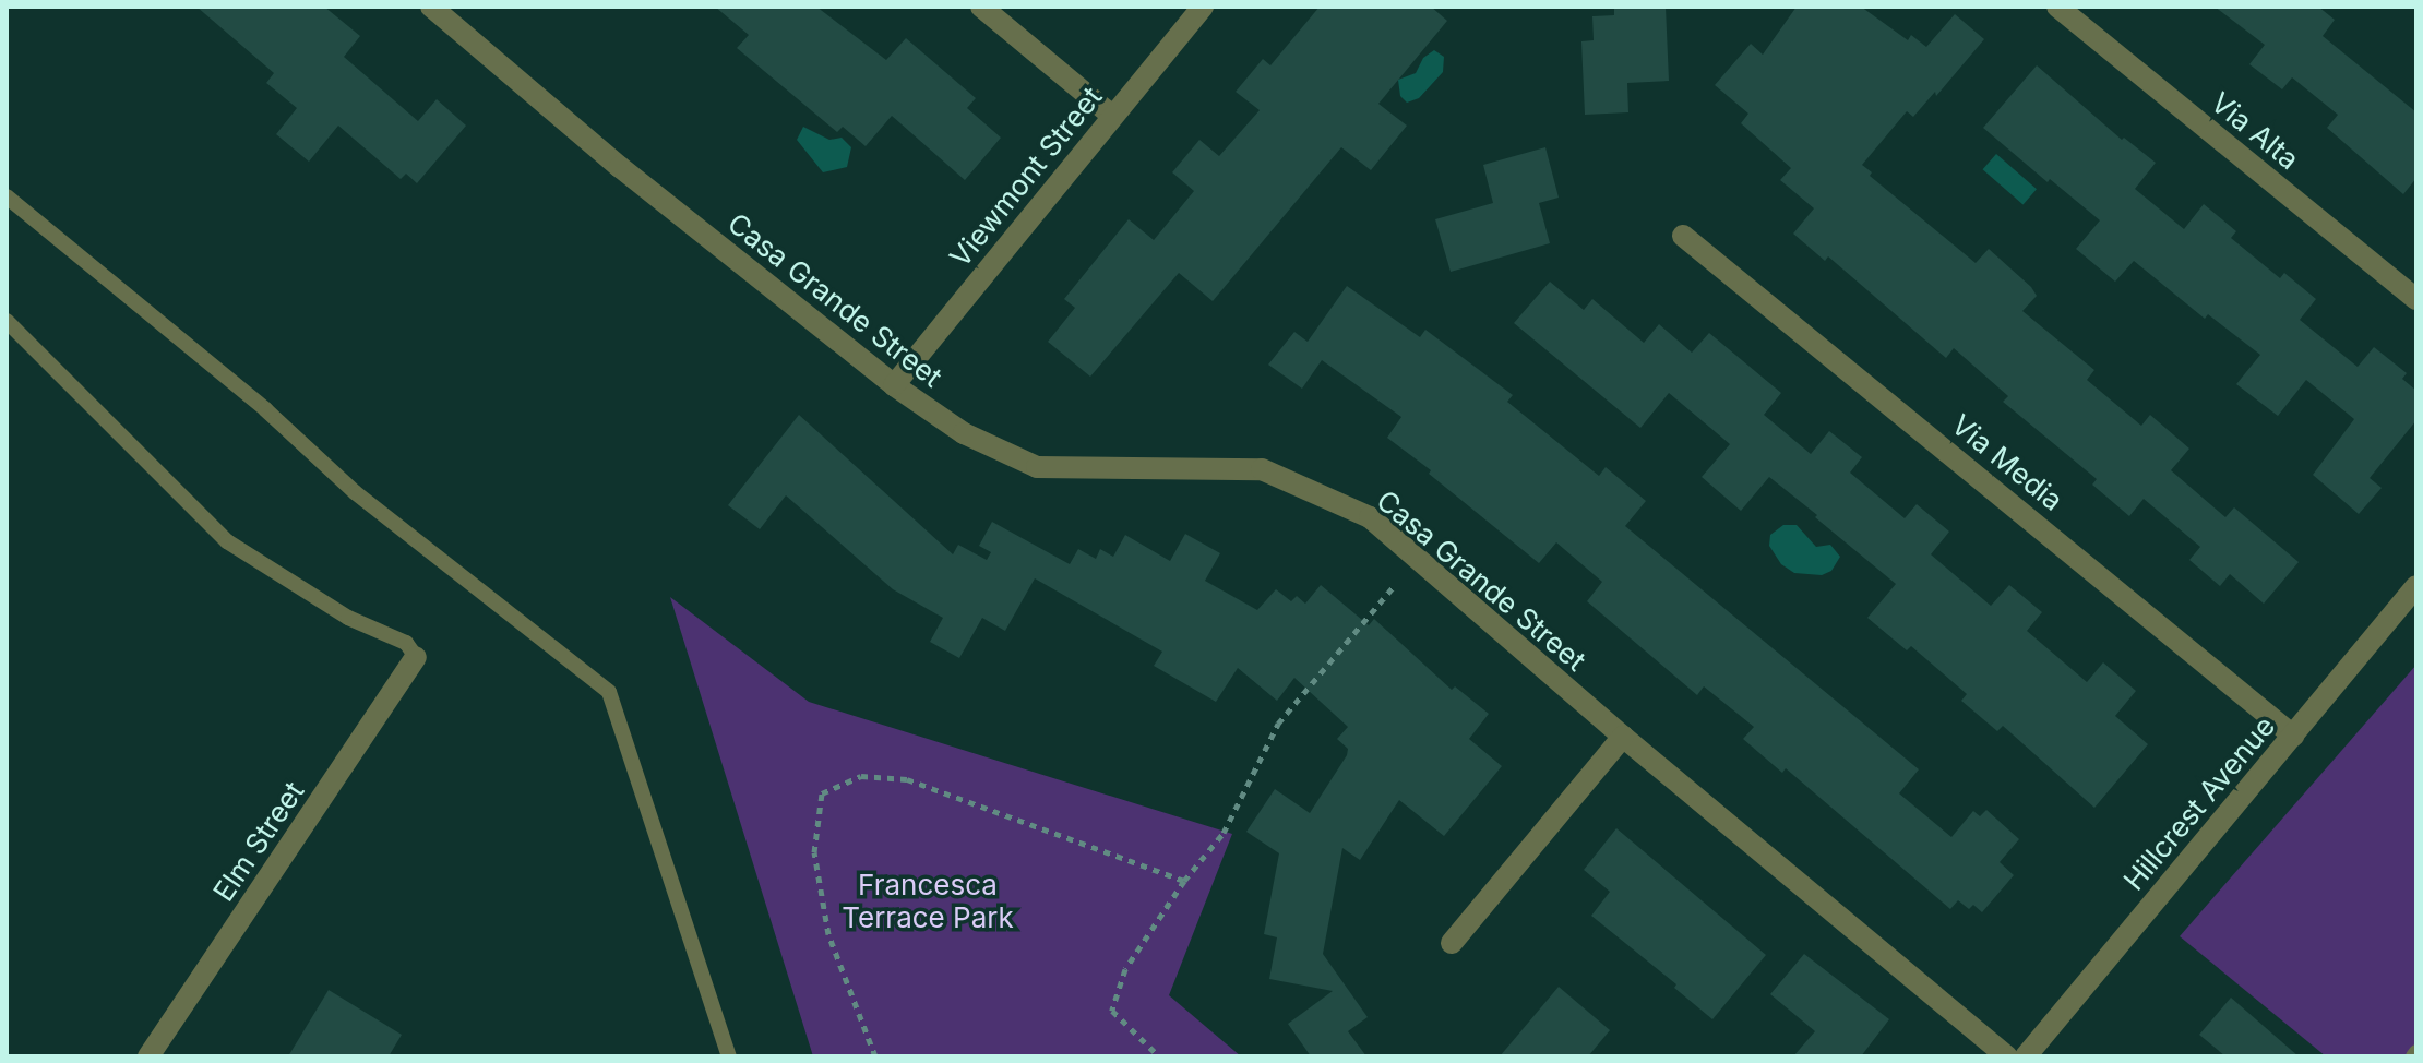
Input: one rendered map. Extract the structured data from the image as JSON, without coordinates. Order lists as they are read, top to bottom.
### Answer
{
  "streets": {
    "street": [
      "Via Alta",
      "Viewmont Street",
      "Casa Grande Street",
      "Via Media",
      "Hillcrest Avenue",
      "Elm Street"
    ]
  },
  "crossings": [
    ["Viewmont Street", "Casa Grande Street"],
    ["Via Media", "Hillcrest Avenue"]
  ],
  "parks": ["Francesca Terrace Park"]
}
